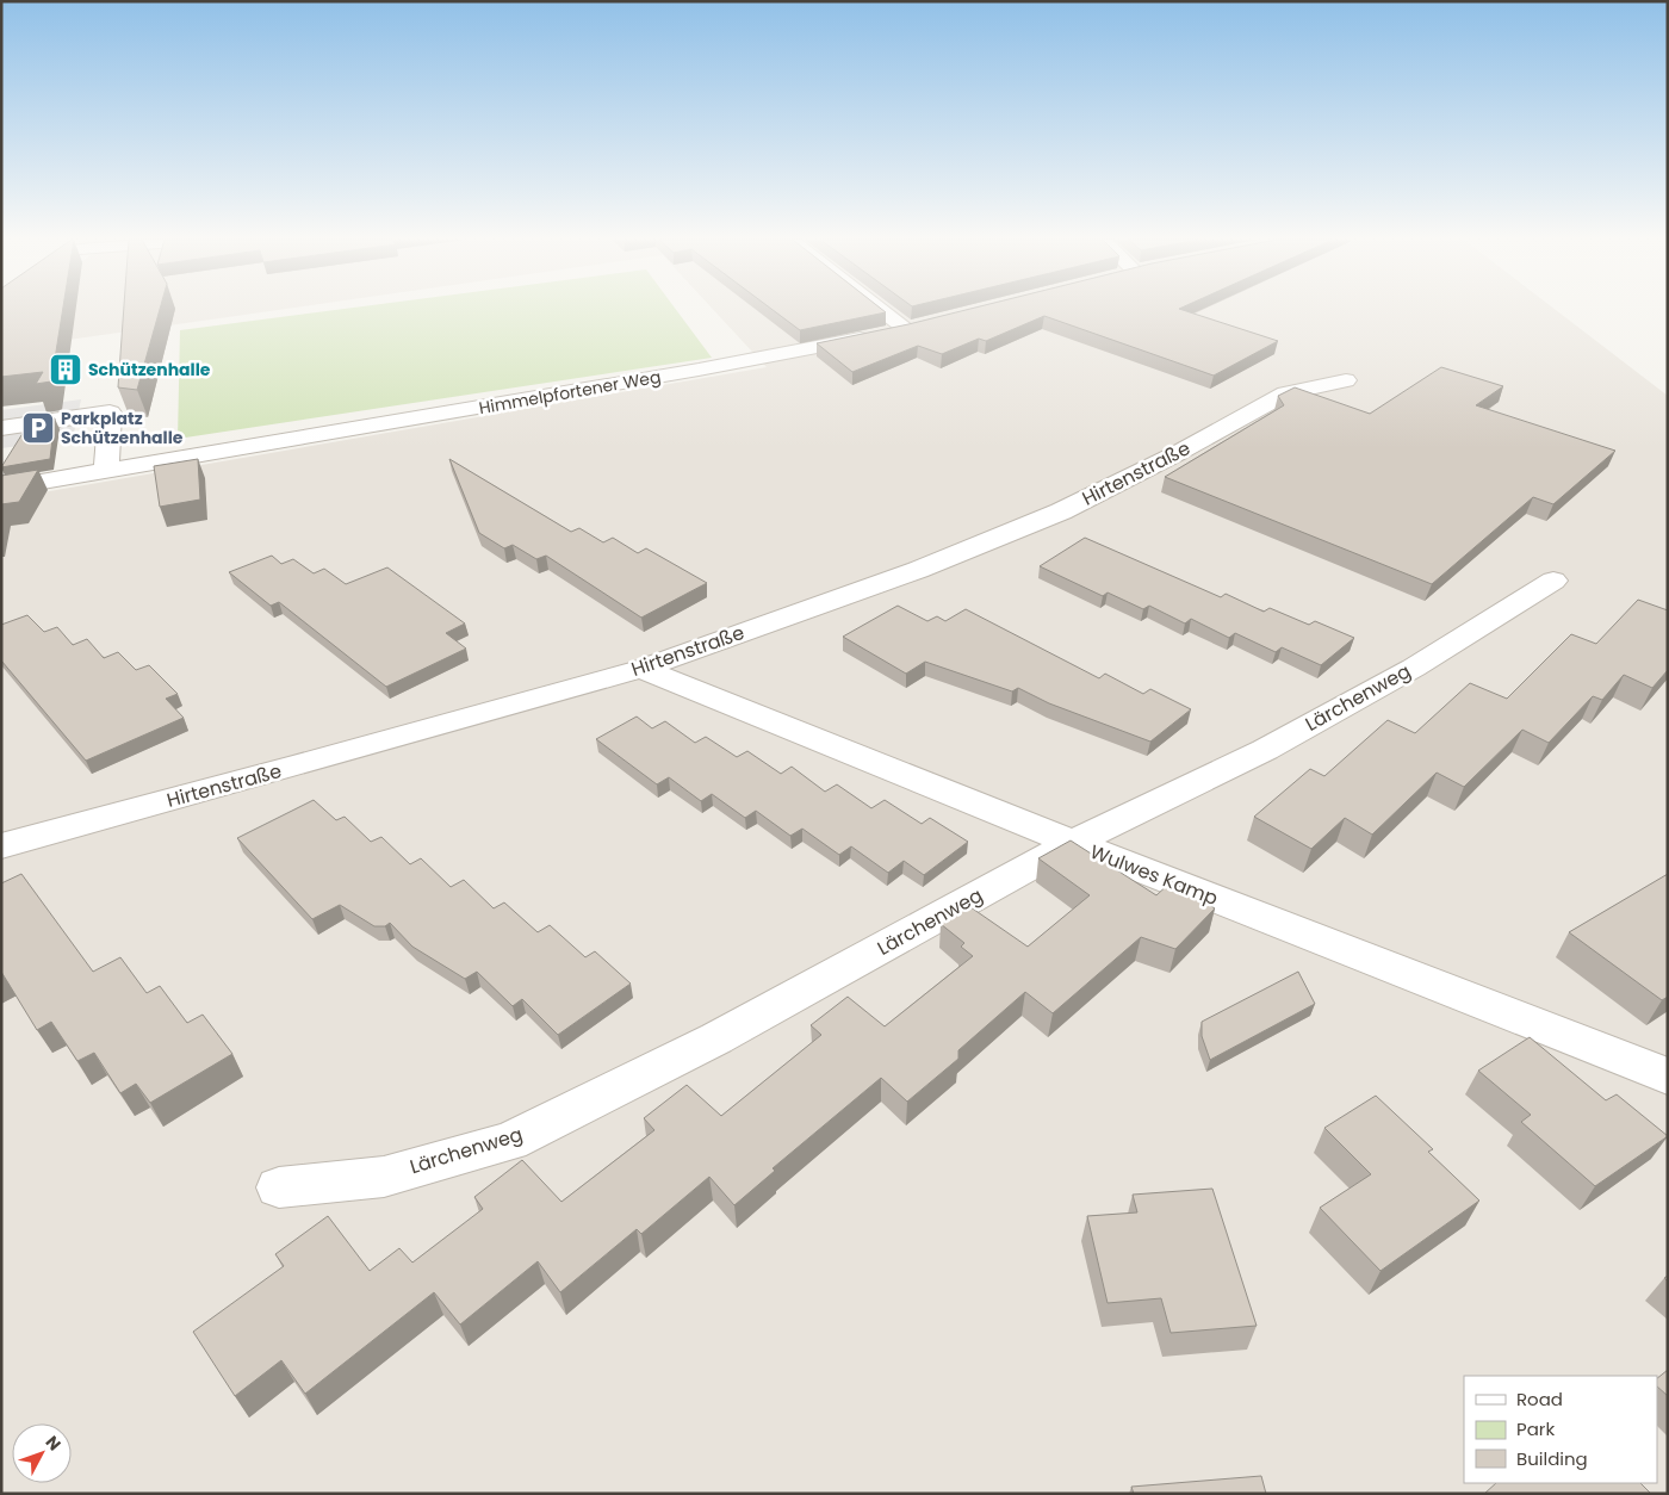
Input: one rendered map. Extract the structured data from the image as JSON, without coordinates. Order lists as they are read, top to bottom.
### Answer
{
  "streets": {
    "street": [
      "Himmelpfortener Weg",
      "Hirtenstraße",
      "Lärchenweg",
      "Wulwes Kamp"
    ]
  },
  "crossings": [
    ["Hirtenstraße", "Wulwes Kamp"],
    ["Lärchenweg", "Wulwes Kamp"]
  ],
  "places": {
    "building": ["Schützenhalle"],
    "parking": ["Parkplatz Schützenhalle"]
  },
  "legend": ["Road", "Park", "Building"],
  "north": "top right"
}
